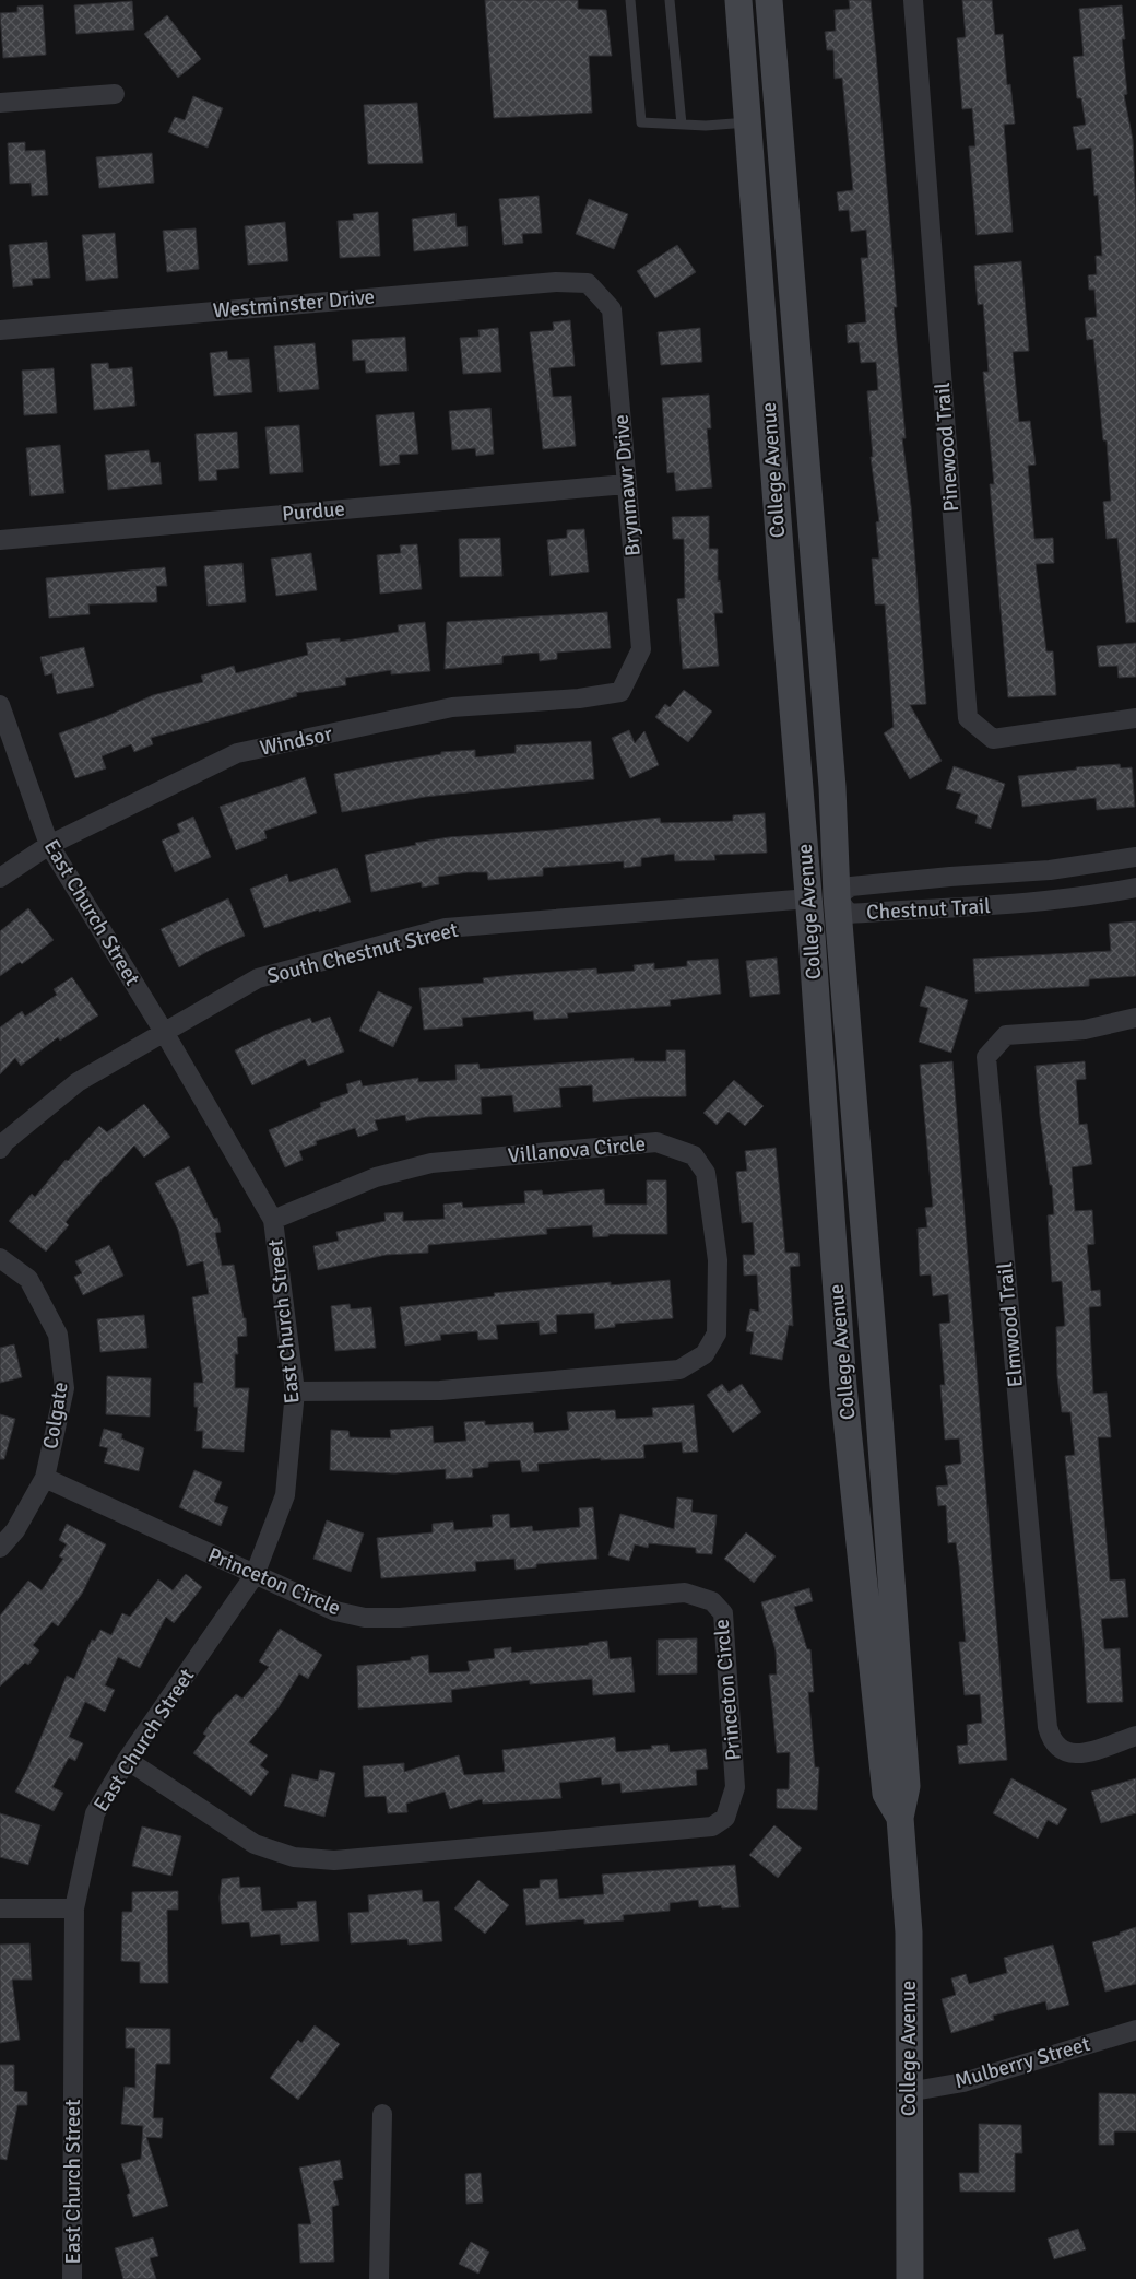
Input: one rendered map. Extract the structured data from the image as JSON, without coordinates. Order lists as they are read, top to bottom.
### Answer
{
  "streets": {
    "main road": ["College Avenue"],
    "street": [
      "Westminster Drive",
      "Pinewood Trail",
      "Brynmawr Drive",
      "Purdue",
      "Windsor",
      "Chestnut Trail",
      "East Church Street",
      "South Chestnut Street",
      "Villanova Circle",
      "Elmwood Trail",
      "Colgate",
      "Princeton Circle",
      "Mulberry Street"
    ]
  },
  "crossings": [
    ["Westminster Drive", "Brynmawr Drive"],
    ["College Avenue", "Chestnut Trail"],
    ["College Avenue", "South Chestnut Street"],
    ["College Avenue", "Mulberry Street"],
    ["Brynmawr Drive", "Purdue"],
    ["Brynmawr Drive", "Windsor"],
    ["Windsor", "East Church Street"],
    ["East Church Street", "South Chestnut Street"],
    ["East Church Street", "Villanova Circle"],
    ["East Church Street", "Princeton Circle"],
    ["Colgate", "Princeton Circle"]
  ]
}
